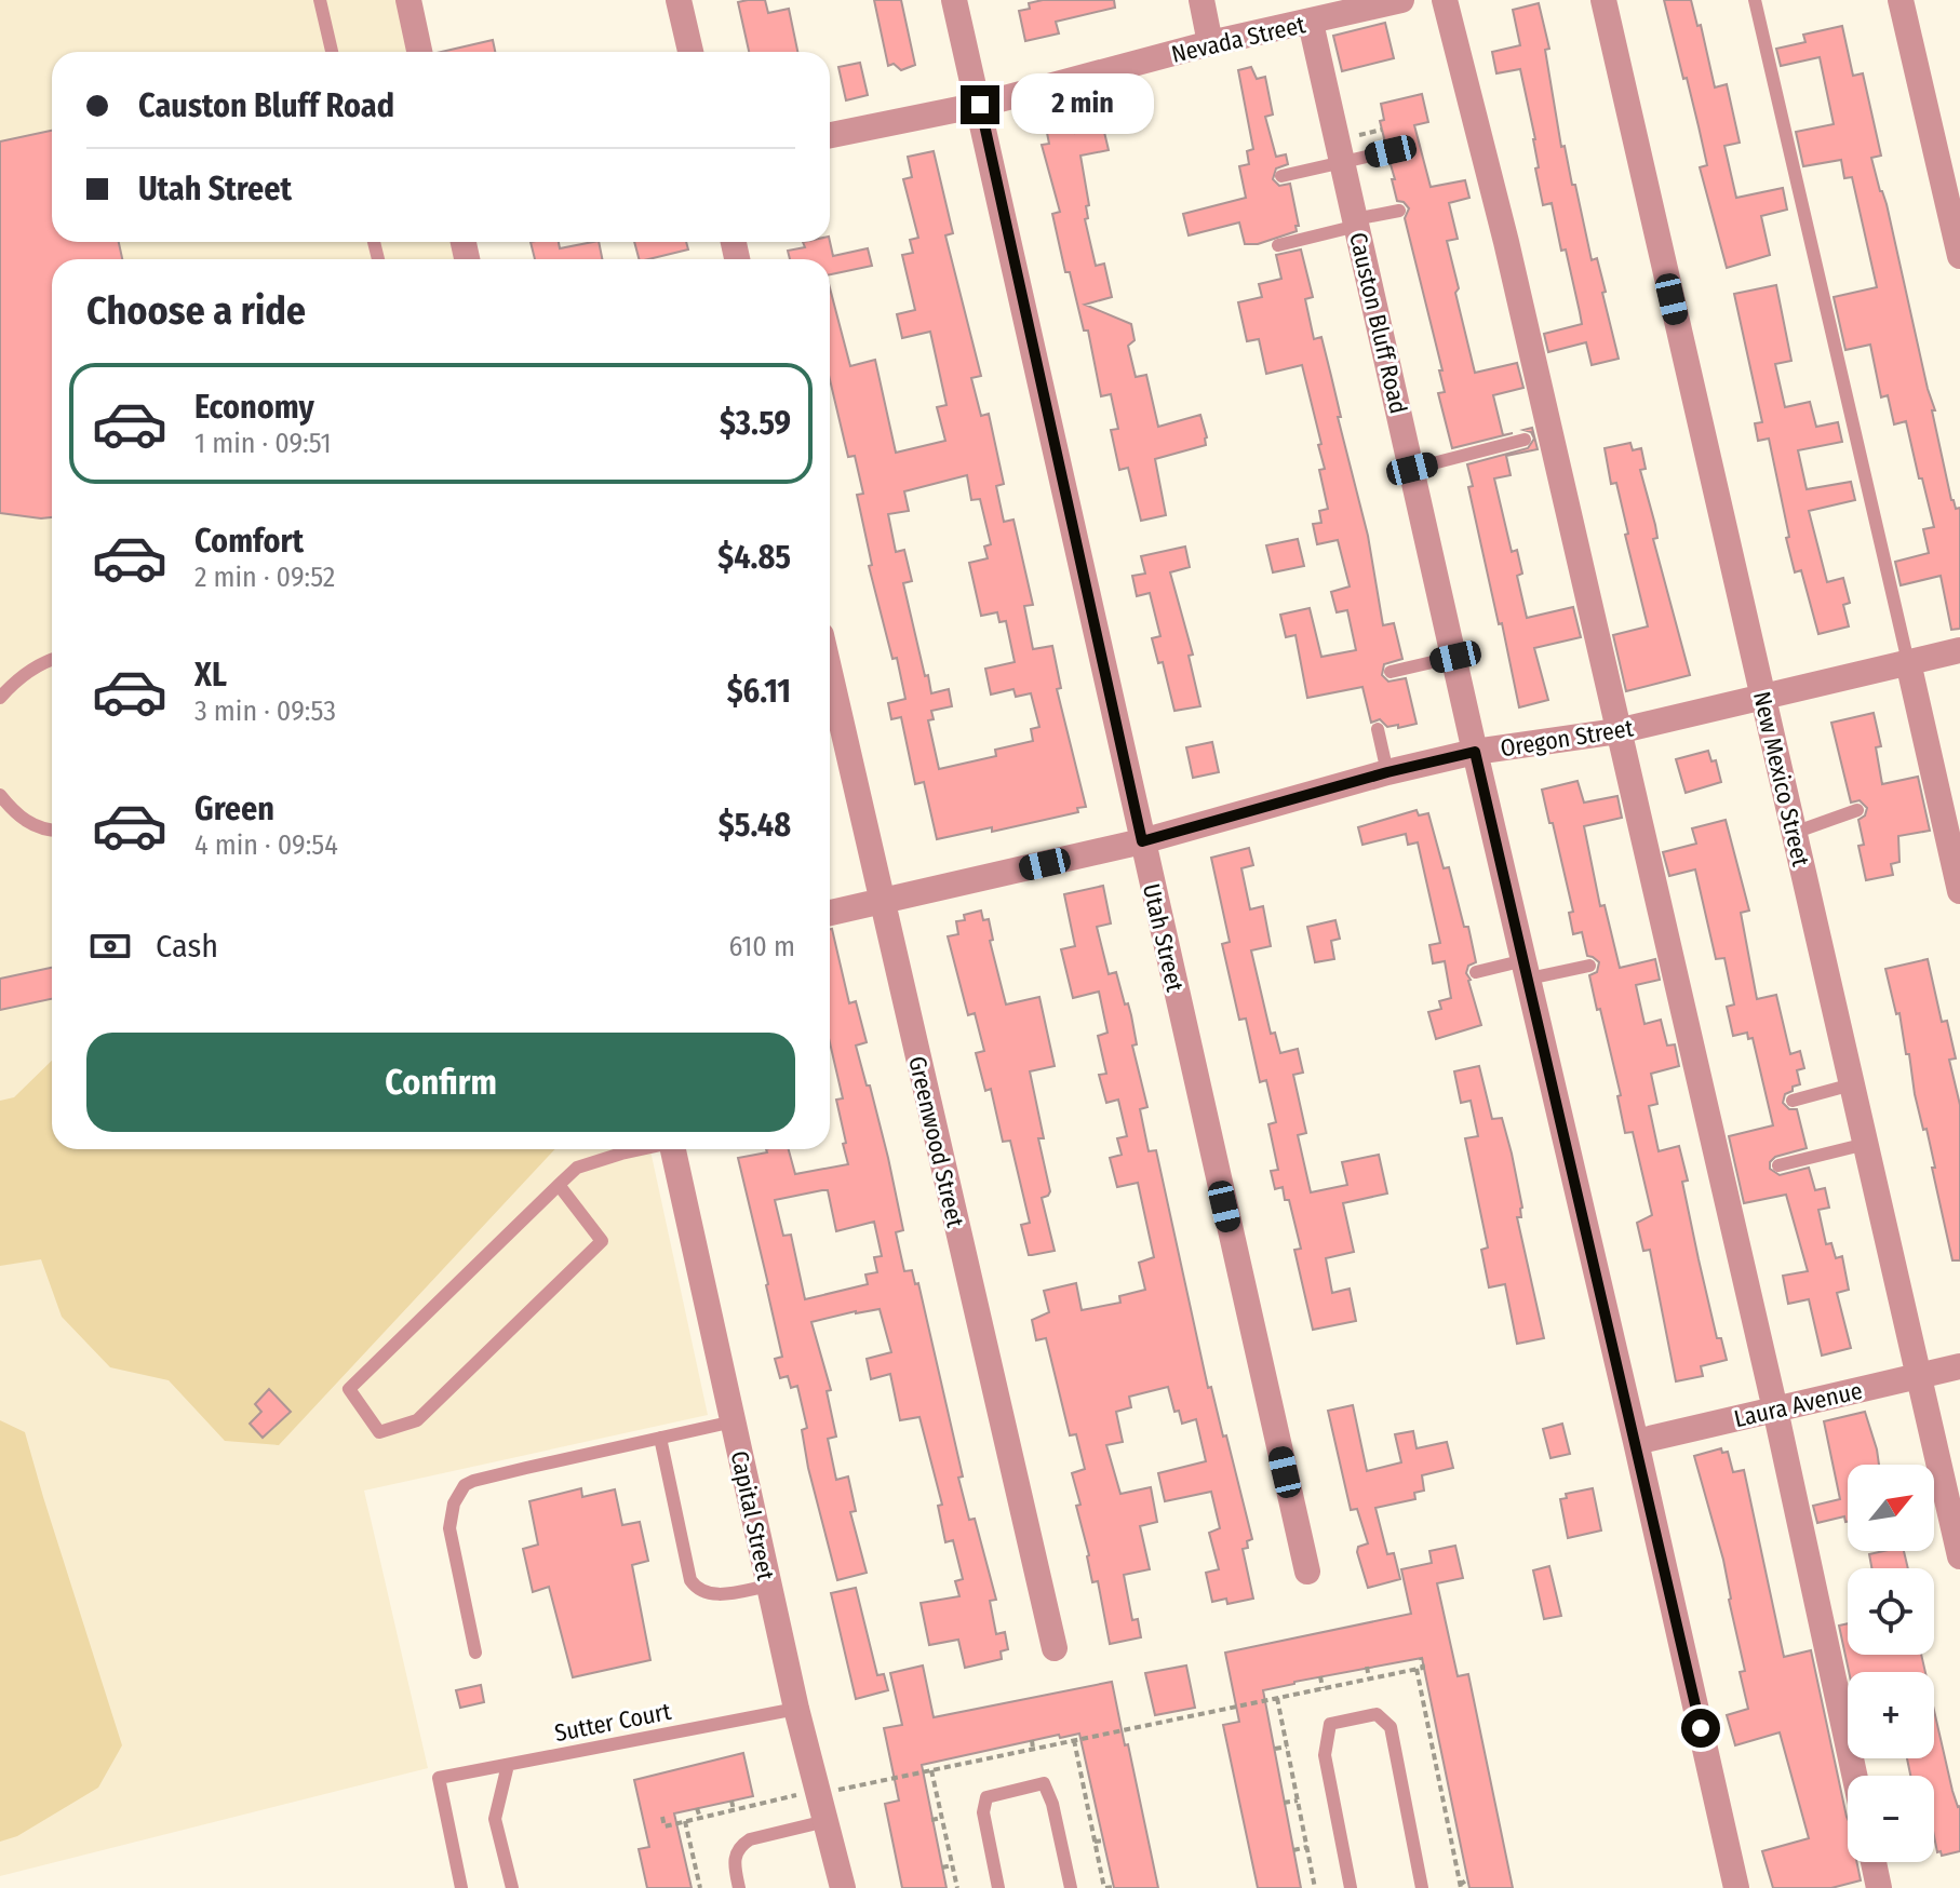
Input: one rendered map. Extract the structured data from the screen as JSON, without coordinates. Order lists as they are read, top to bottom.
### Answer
{
  "streets": {
    "street": [
      "Nevada Street",
      "Causton Bluff Road",
      "Oregon Street",
      "New Mexico Street",
      "Utah Street",
      "Greenwood Street",
      "Laura Avenue",
      "Capital Street"
    ],
    "lane": ["Sutter Court"]
  },
  "crossings": [
    ["Nevada Street", "Causton Bluff Road"],
    ["Nevada Street", "Utah Street"],
    ["Causton Bluff Road", "Oregon Street"],
    ["Causton Bluff Road", "Laura Avenue"],
    ["Oregon Street", "New Mexico Street"],
    ["Oregon Street", "Utah Street"],
    ["Oregon Street", "Greenwood Street"],
    ["New Mexico Street", "Laura Avenue"],
    ["Capital Street", "Sutter Court"]
  ],
  "north": "top right",
  "page": {
    "banner": ["Causton Bluff Road", "Utah Street"],
    "bubble": "2 min",
    "heading": "Choose a ride",
    "list": [
      {
        "name": "Economy",
        "note": "1 min · 09:51",
        "value": "$3.59"
      },
      {
        "name": "Comfort",
        "note": "2 min · 09:52",
        "value": "$4.85"
      },
      {
        "name": "XL",
        "note": "3 min · 09:53",
        "value": "$6.11"
      },
      {
        "name": "Green",
        "note": "4 min · 09:54",
        "value": "$5.48"
      }
    ],
    "pay": ["Cash", "610 m"],
    "buttons": "Confirm",
    "map_buttons": ["+", "−"]
  }
}
